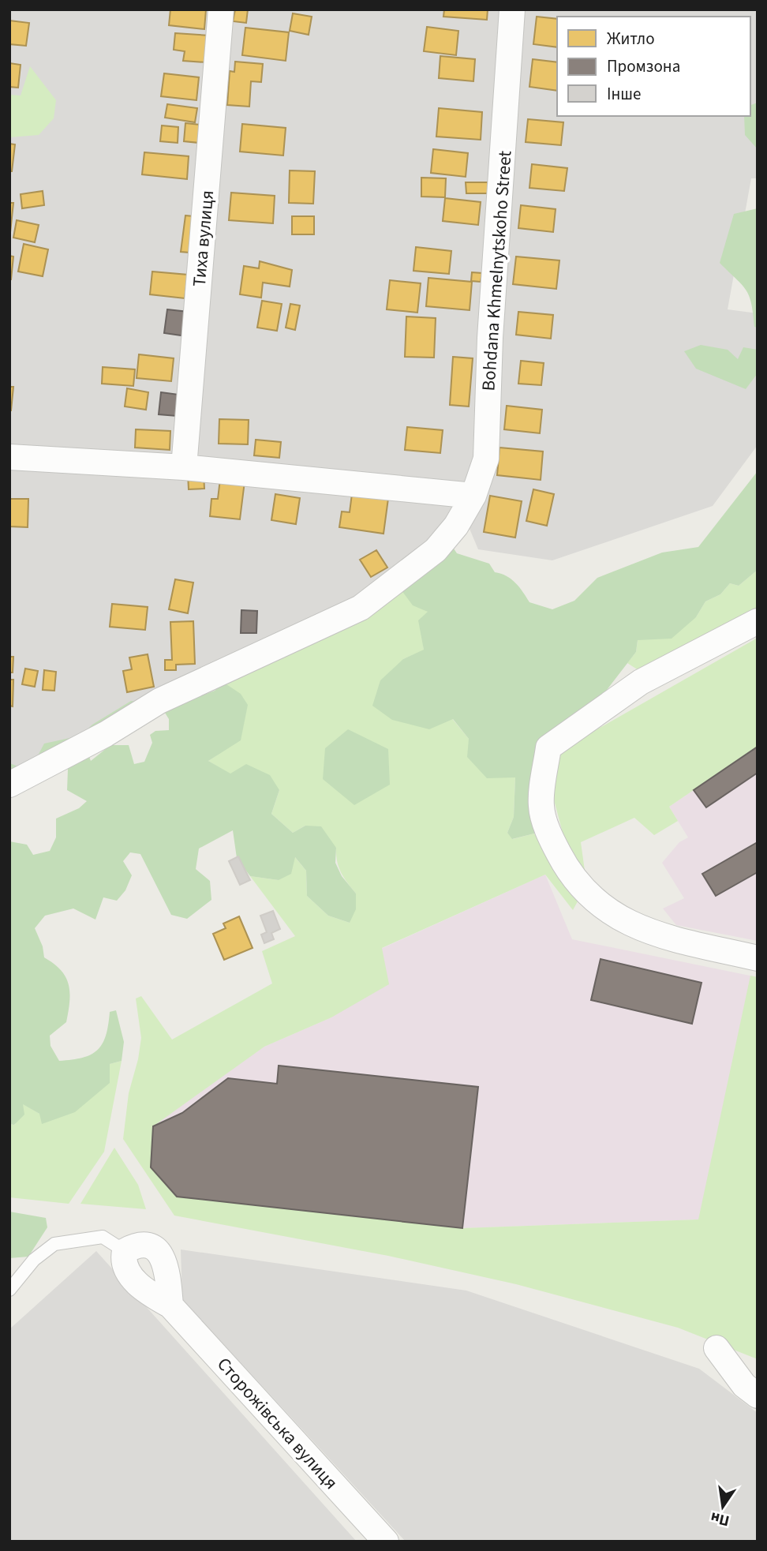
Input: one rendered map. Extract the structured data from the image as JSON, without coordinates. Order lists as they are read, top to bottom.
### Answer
{
  "streets": {
    "street": ["Тиха вулиця", "Bohdana Khmelnytskoho Street", "Сторожівська вулиця"]
  },
  "legend": ["Житло", "Промзона", "Інше"],
  "north": "bottom"
}
